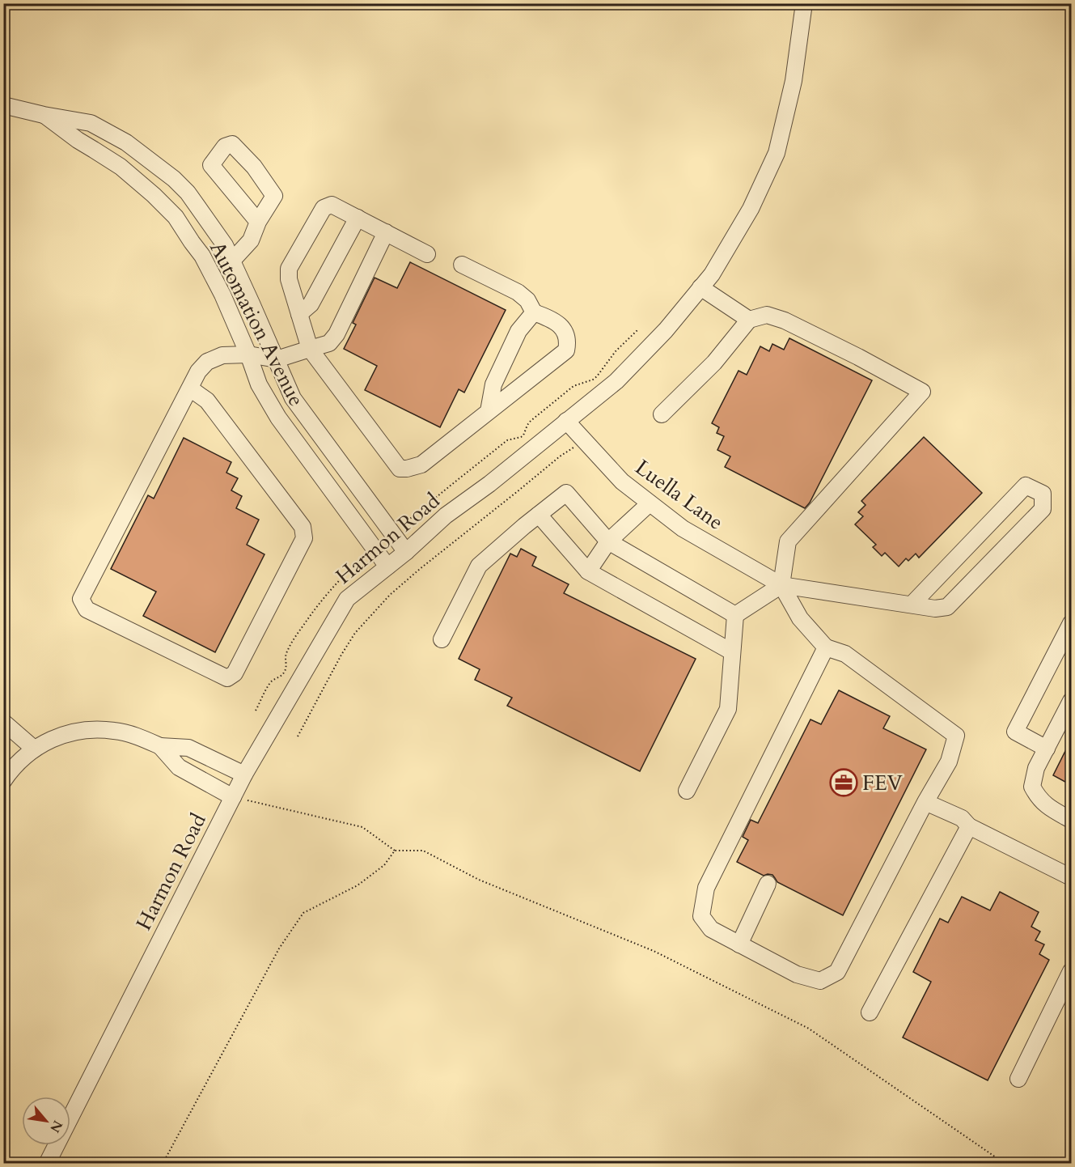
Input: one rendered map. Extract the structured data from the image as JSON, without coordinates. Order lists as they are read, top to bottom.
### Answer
{
  "streets": {
    "street": ["Automation Avenue", "Luella Lane", "Harmon Road"]
  },
  "crossings": [
    ["Automation Avenue", "Harmon Road"],
    ["Luella Lane", "Harmon Road"]
  ],
  "places": {
    "office": ["FEV"]
  },
  "north": "bottom right"
}
